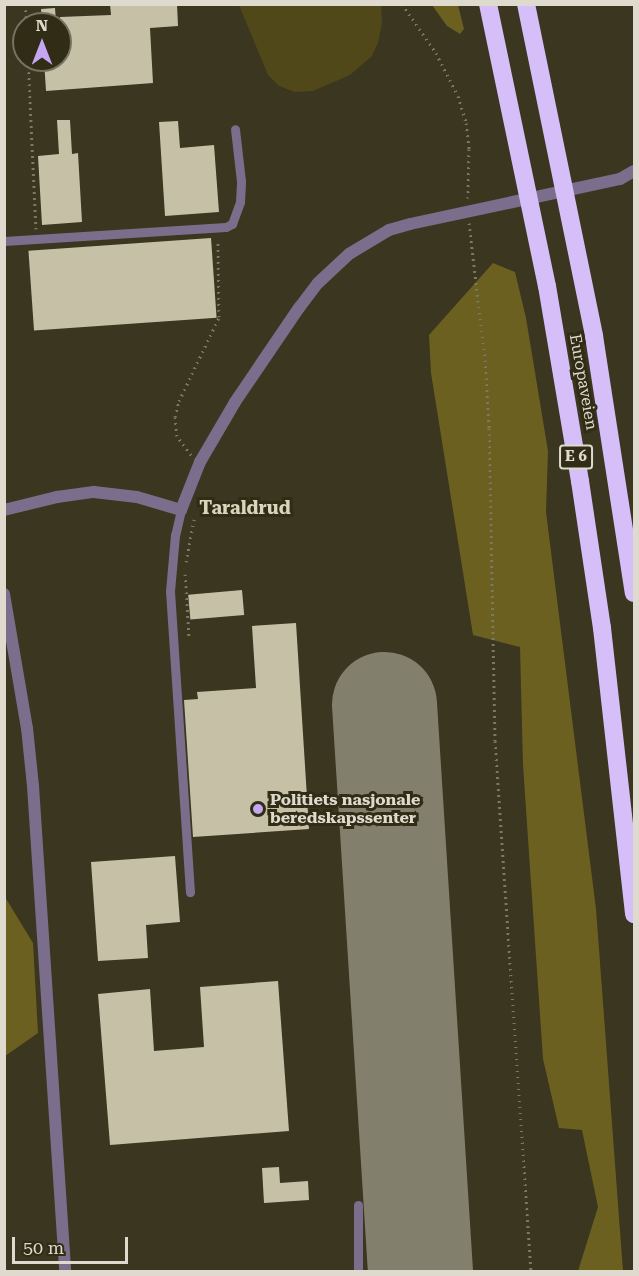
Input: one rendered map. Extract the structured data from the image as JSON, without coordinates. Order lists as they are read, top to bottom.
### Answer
{
  "streets": {
    "highway": ["Europaveien", "E 6"]
  },
  "districts": ["Taraldrud"],
  "places": ["Politiets nasjonale beredskapssenter"],
  "scale_bar": "50 m",
  "north": "top"
}
